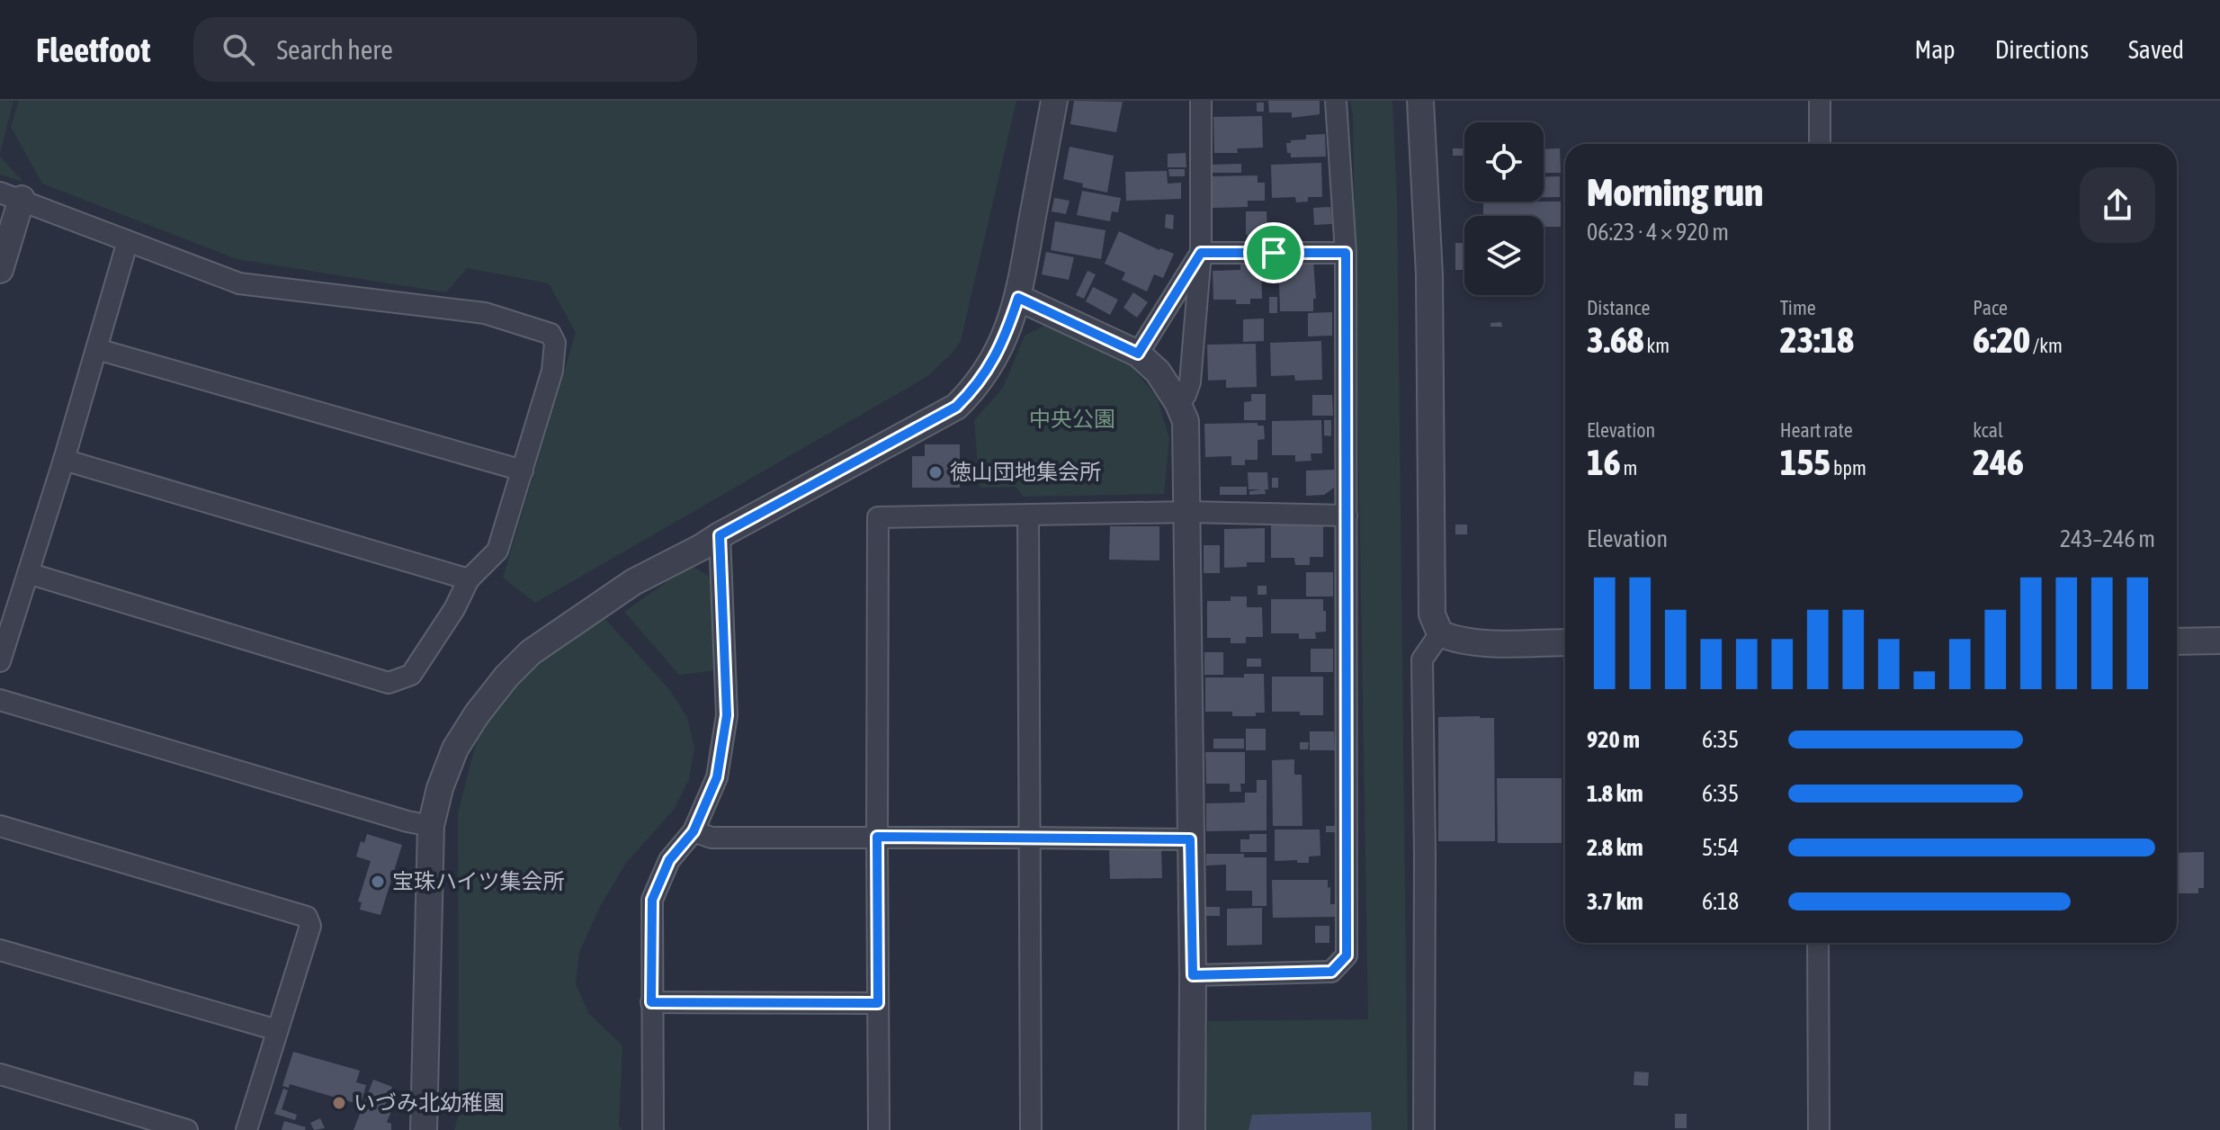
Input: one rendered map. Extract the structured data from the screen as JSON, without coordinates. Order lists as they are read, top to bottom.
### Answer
{
  "parks": ["中央公園"],
  "places": ["徳山団地集会所", "宝珠ハイツ集会所", "いづみ北幼稚園"],
  "page": {
    "header": "Fleetfoot",
    "search": "Search here",
    "nav": ["Map", "Directions", "Saved"],
    "heading": ["Morning run", "06:23 · 4 × 920 m"],
    "stats": [
      ["Distance", "3.68 km"],
      ["Time", "23:18"],
      ["Pace", "6:20 /km"],
      ["Elevation", "16 m"],
      ["Heart rate", "155 bpm"],
      ["kcal", "246"]
    ],
    "chart": ["Elevation", "243–246 m"],
    "list": [
      {
        "name": "920 m",
        "note": "6:35"
      },
      {
        "name": "1.8 km",
        "note": "6:35"
      },
      {
        "name": "2.8 km",
        "note": "5:54"
      },
      {
        "name": "3.7 km",
        "note": "6:18"
      }
    ]
  }
}
